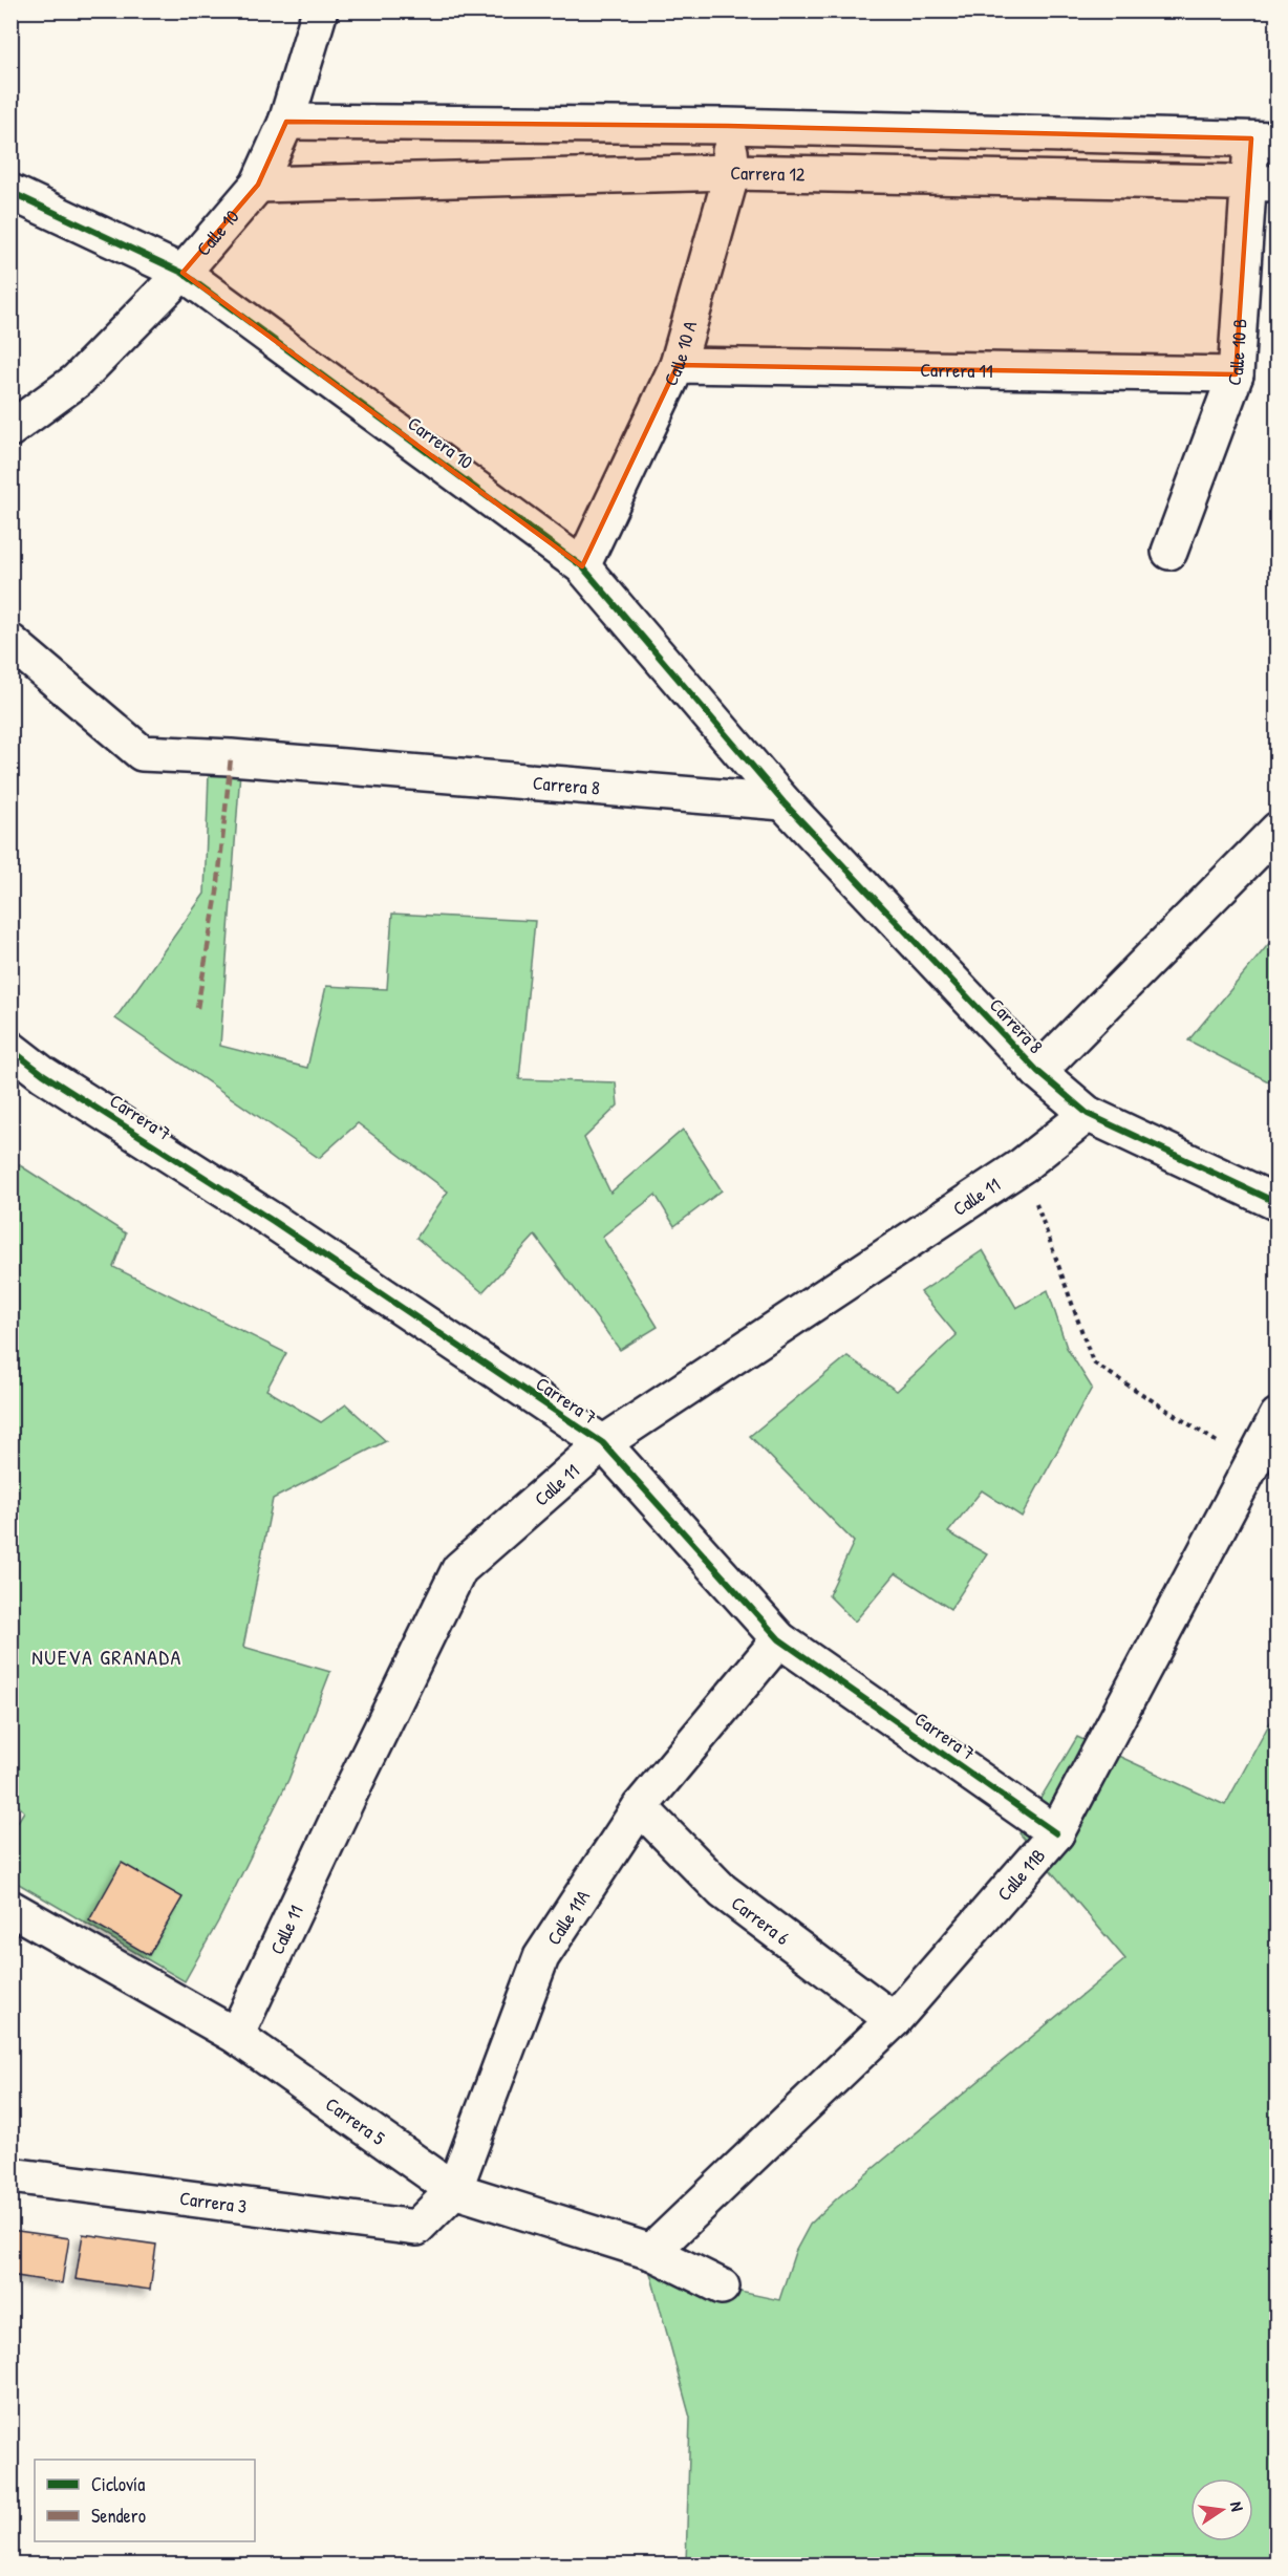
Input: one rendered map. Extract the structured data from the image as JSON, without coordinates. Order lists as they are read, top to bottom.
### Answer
{
  "streets": {
    "street": [
      "Carrera 12",
      "Calle 10",
      "Calle 10 B",
      "Calle 10 A",
      "Carrera 11",
      "Carrera 10",
      "Carrera 8",
      "Carrera 7",
      "Calle 11",
      "Calle 11B",
      "Calle 11A",
      "Carrera 6",
      "Carrera 5",
      "Carrera 3"
    ]
  },
  "crossings": [
    ["Carrera 12", "Calle 10"],
    ["Carrera 12", "Calle 10 B"],
    ["Carrera 12", "Calle 10 A"],
    ["Calle 10", "Carrera 10"],
    ["Calle 10 B", "Carrera 11"],
    ["Calle 10 A", "Carrera 11"],
    ["Calle 10 A", "Carrera 10"],
    ["Carrera 10", "Carrera 8"],
    ["Carrera 8", "Calle 11"],
    ["Carrera 7", "Calle 11"],
    ["Carrera 7", "Calle 11B"],
    ["Carrera 7", "Calle 11A"],
    ["Calle 11", "Carrera 5"],
    ["Calle 11B", "Carrera 6"],
    ["Calle 11B", "Carrera 5"],
    ["Calle 11A", "Carrera 6"],
    ["Calle 11A", "Carrera 5"],
    ["Calle 11A", "Carrera 3"]
  ],
  "districts": ["NUEVA GRANADA"],
  "legend": ["Ciclovía", "Sendero"],
  "north": "right"
}
